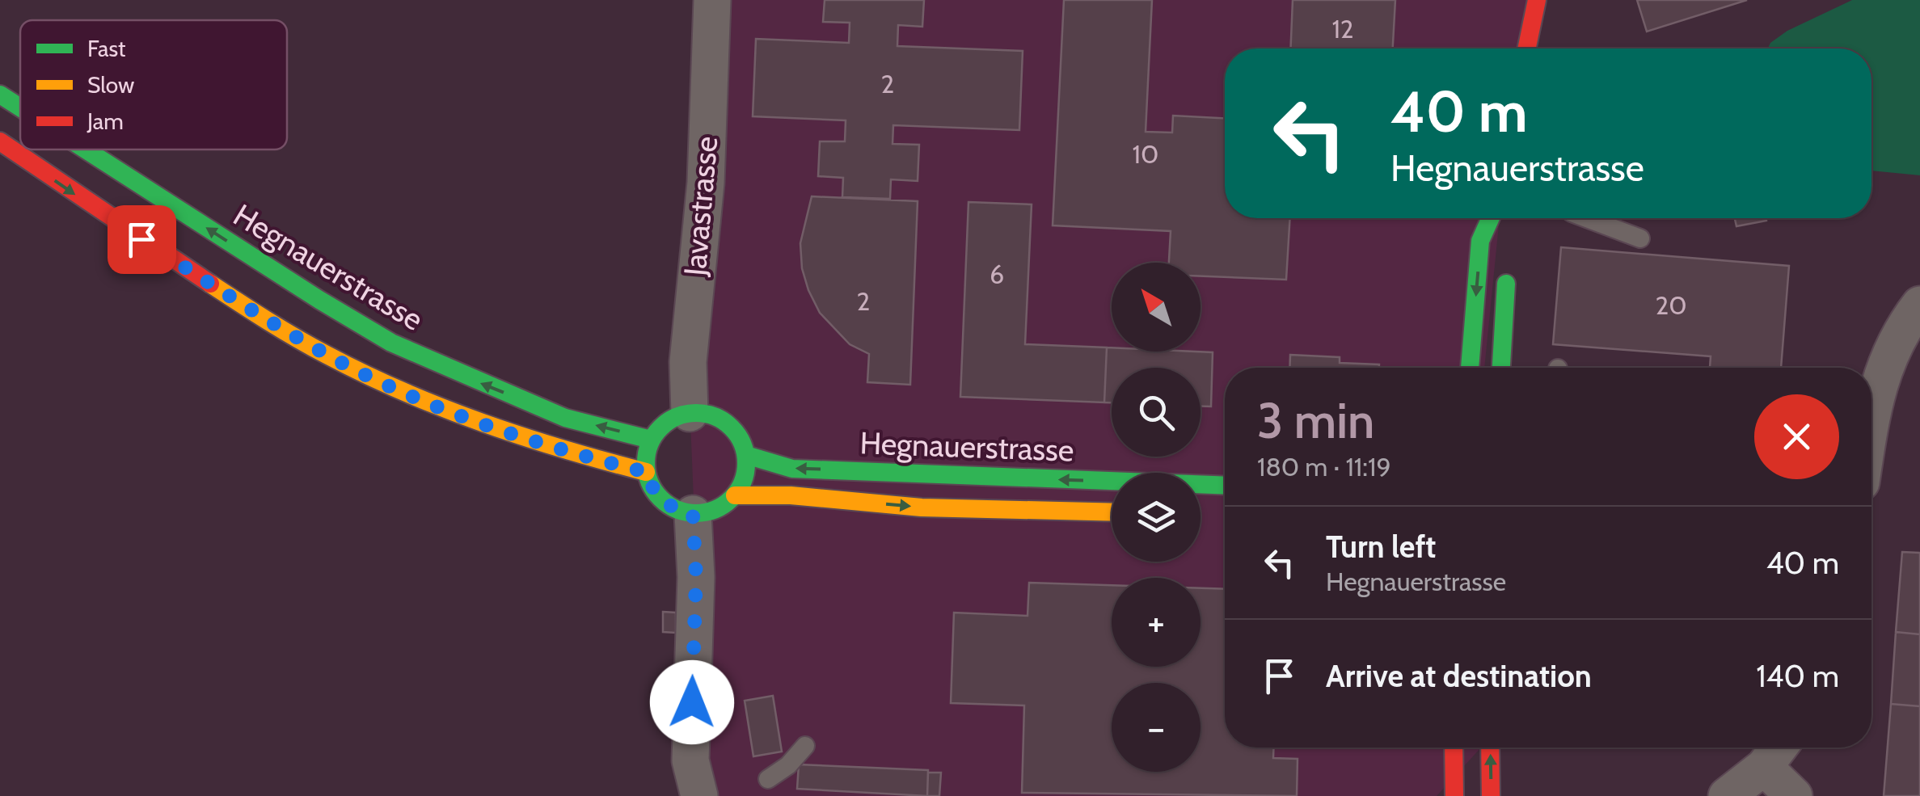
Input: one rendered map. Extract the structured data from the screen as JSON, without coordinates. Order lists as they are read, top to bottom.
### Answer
{
  "streets": {
    "main road": ["Hegnauerstrasse"],
    "street": ["Javastrasse"]
  },
  "crossings": [
    ["Javastrasse", "Hegnauerstrasse"]
  ],
  "house_numbers": [
    "12",
    "2",
    "10",
    "6",
    "2",
    "20"
  ],
  "legend": ["Fast", "Slow", "Jam"],
  "north": "top left",
  "page": {
    "turn": ["40 m", "Hegnauerstrasse"],
    "map_buttons": ["+", "−"],
    "heading": ["3 min", "180 m · 11:19"],
    "list": [
      {
        "name": "Turn left",
        "note": "Hegnauerstrasse",
        "value": "40 m"
      },
      {
        "name": "Arrive at destination",
        "value": "140 m"
      }
    ]
  }
}
